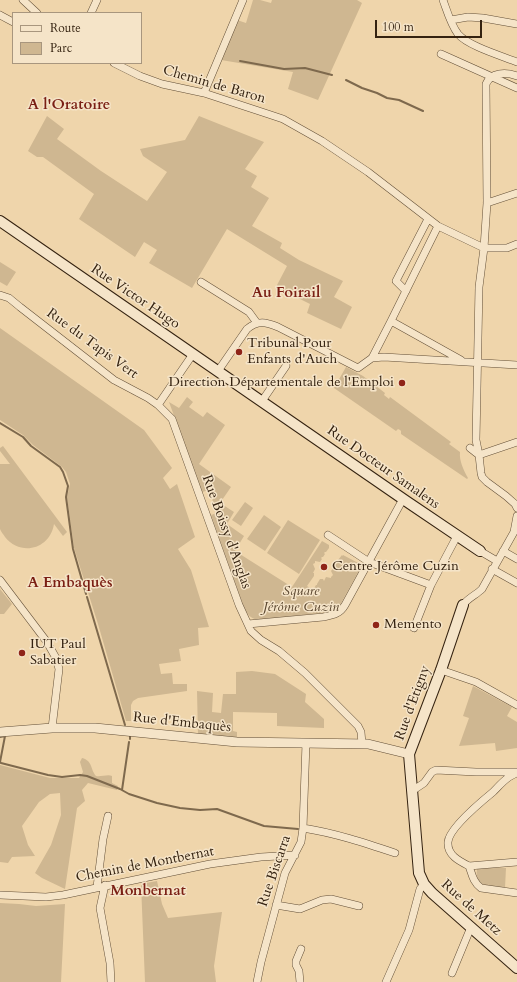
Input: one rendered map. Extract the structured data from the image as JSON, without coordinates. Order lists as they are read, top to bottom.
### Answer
{
  "streets": {
    "main road": [
      "Rue Victor Hugo",
      "Rue Docteur Samalens",
      "Rue d'Etigny",
      "Rue de Metz"
    ],
    "street": [
      "Chemin de Baron",
      "Rue du Tapis Vert",
      "Rue Boissy d'Anglas",
      "Rue d'Embaquès",
      "Chemin de Montbernat",
      "Rue Biscarra"
    ]
  },
  "crossings": [
    ["Rue Victor Hugo", "Rue Docteur Samalens"],
    ["Rue du Tapis Vert", "Rue Boissy d'Anglas"],
    ["Rue Docteur Samalens", "Rue d'Etigny"],
    ["Rue Boissy d'Anglas", "Rue d'Embaquès"],
    ["Rue d'Etigny", "Rue d'Embaquès"],
    ["Rue d'Etigny", "Rue de Metz"],
    ["Rue d'Embaquès", "Rue Biscarra"],
    ["Chemin de Montbernat", "Rue Biscarra"]
  ],
  "districts": [
    "A l'Oratoire",
    "Au Foirail",
    "A Embaquès",
    "Monbernat"
  ],
  "parks": ["Square Jérôme Cuzin"],
  "places": [
    "Tribunal Pour Enfants d'Auch",
    "Direction Départementale de l'Emploi",
    "Centre Jérôme Cuzin",
    "Memento",
    "IUT Paul Sabatier"
  ],
  "legend": ["Route", "Parc"],
  "scale_bar": "100 m"
}
